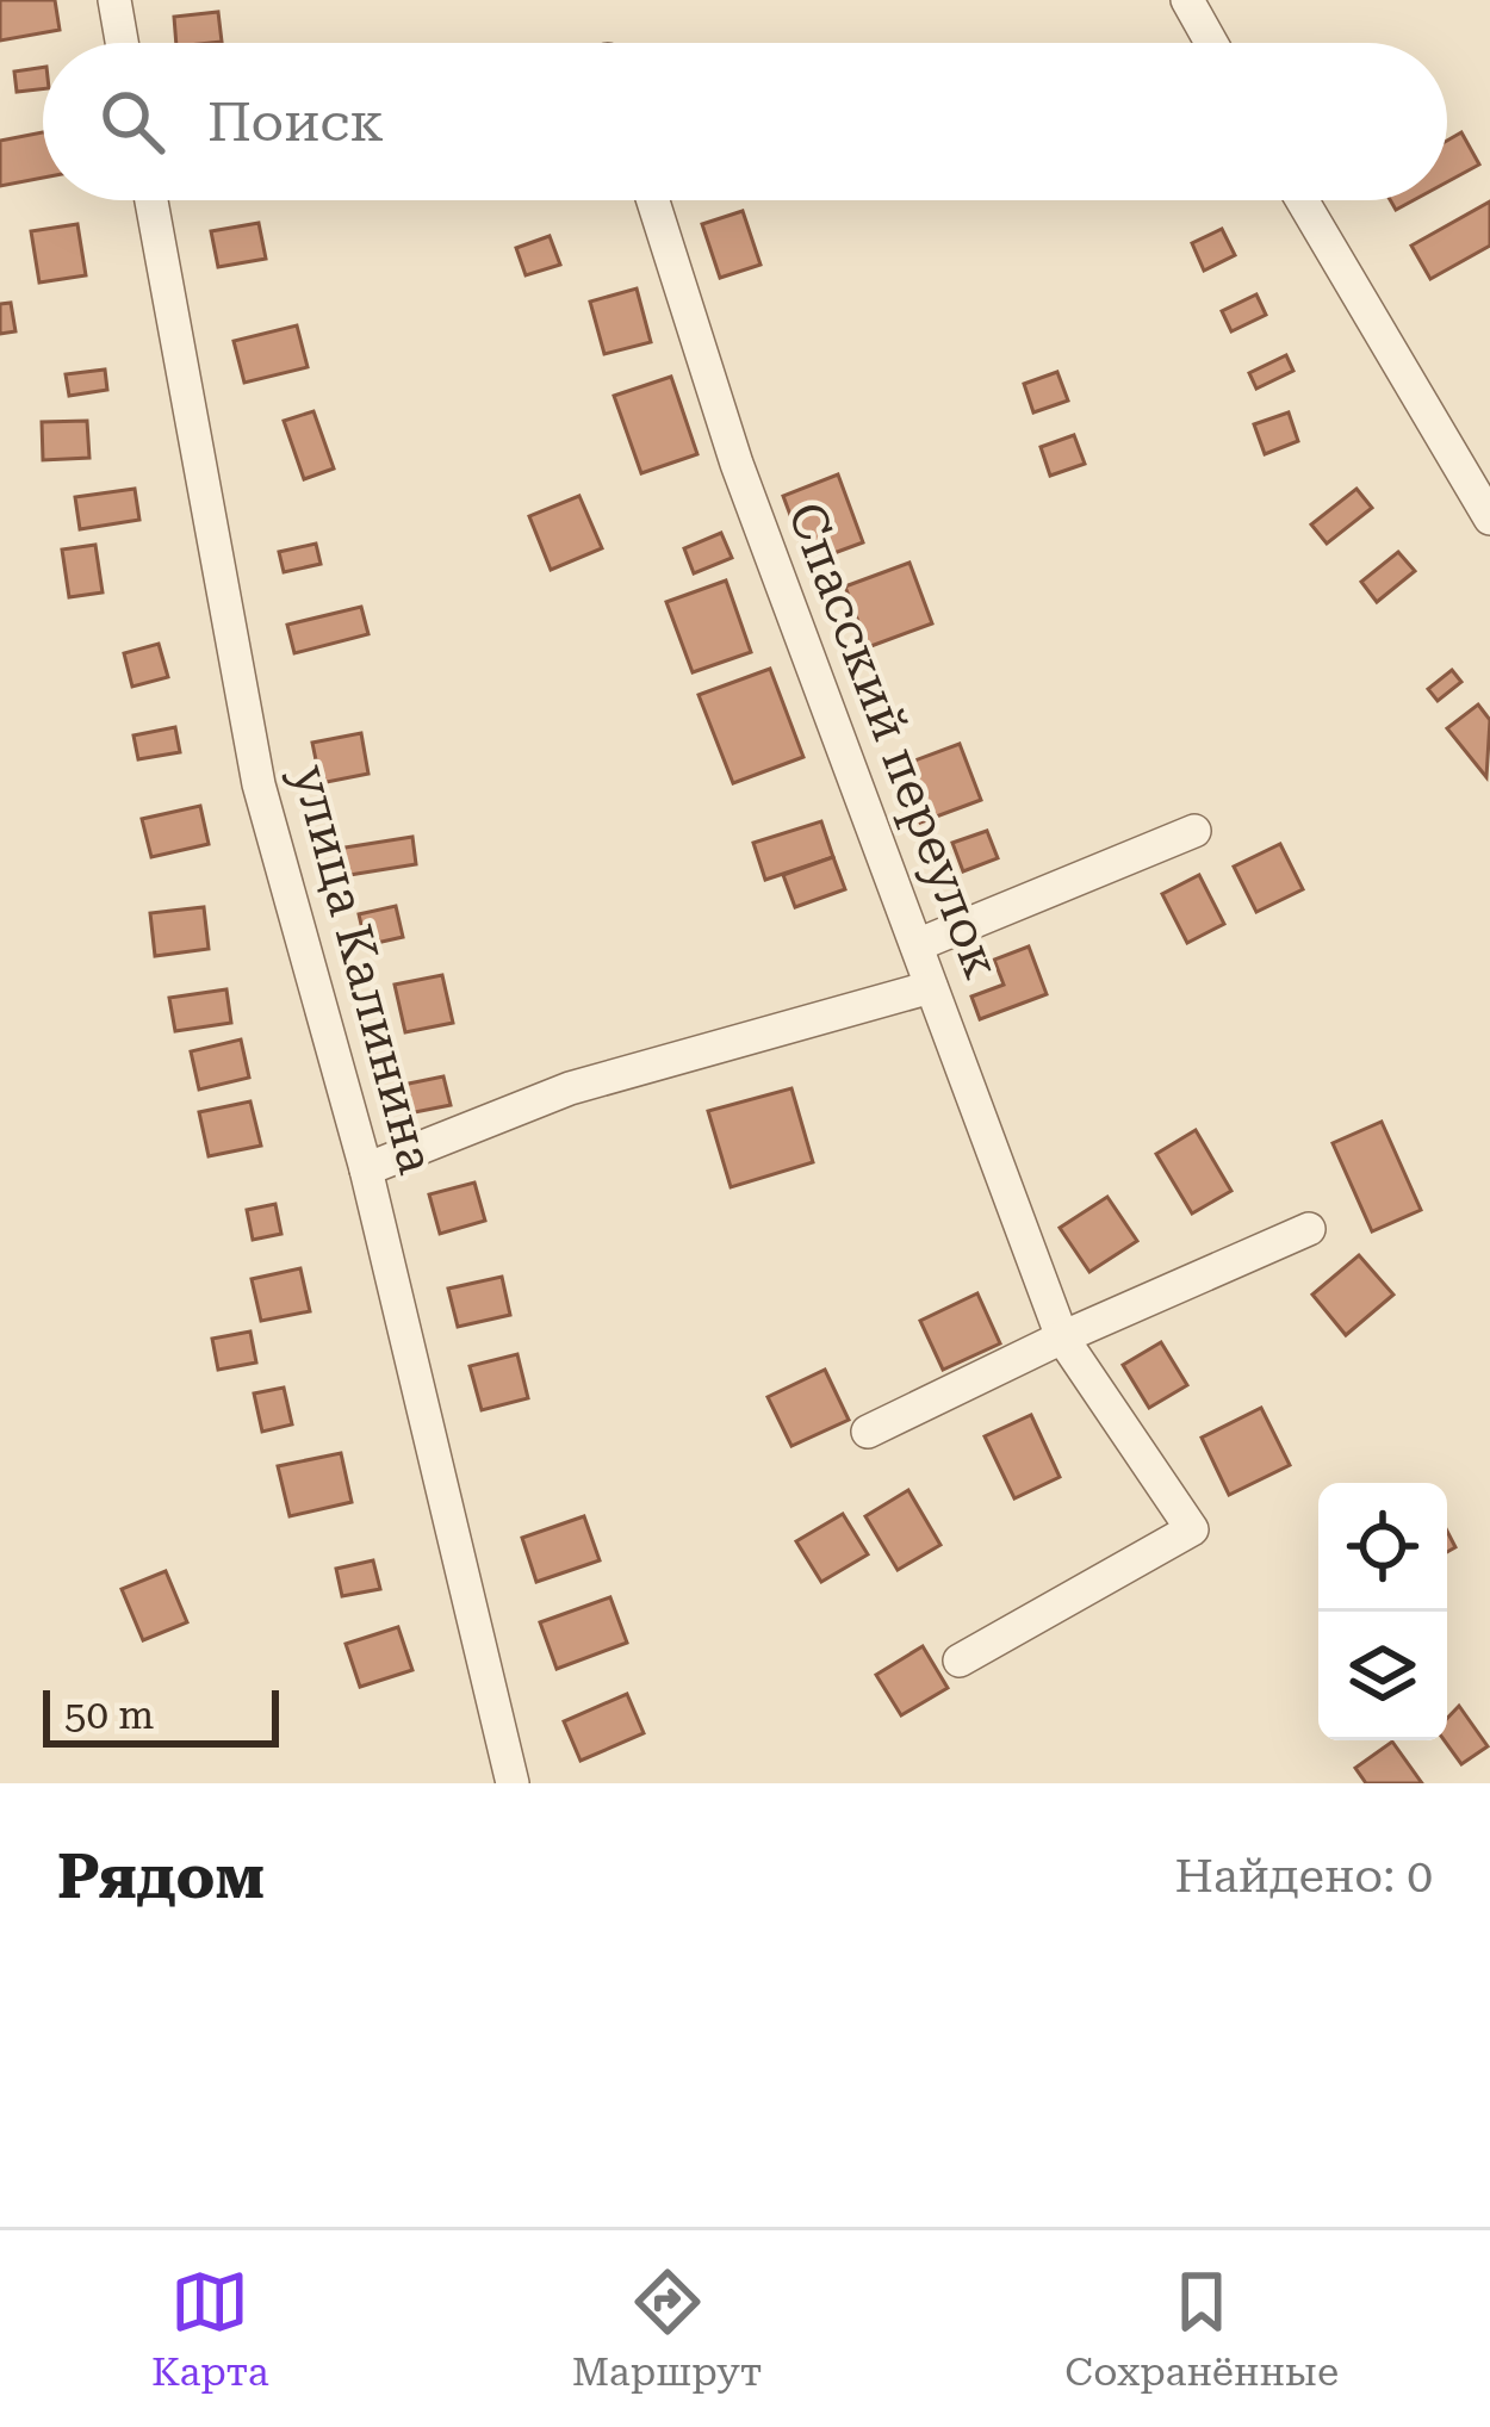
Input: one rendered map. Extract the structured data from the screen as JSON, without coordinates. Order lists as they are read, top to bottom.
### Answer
{
  "streets": {
    "street": ["Спасский переулок", "улица Калинина"]
  },
  "scale_bar": "50 m",
  "page": {
    "search": "Поиск",
    "scale": "50 m",
    "heading": ["Рядом", "Найдено: 0"],
    "nav": ["Карта", "Маршрут", "Сохранённые"]
  }
}
